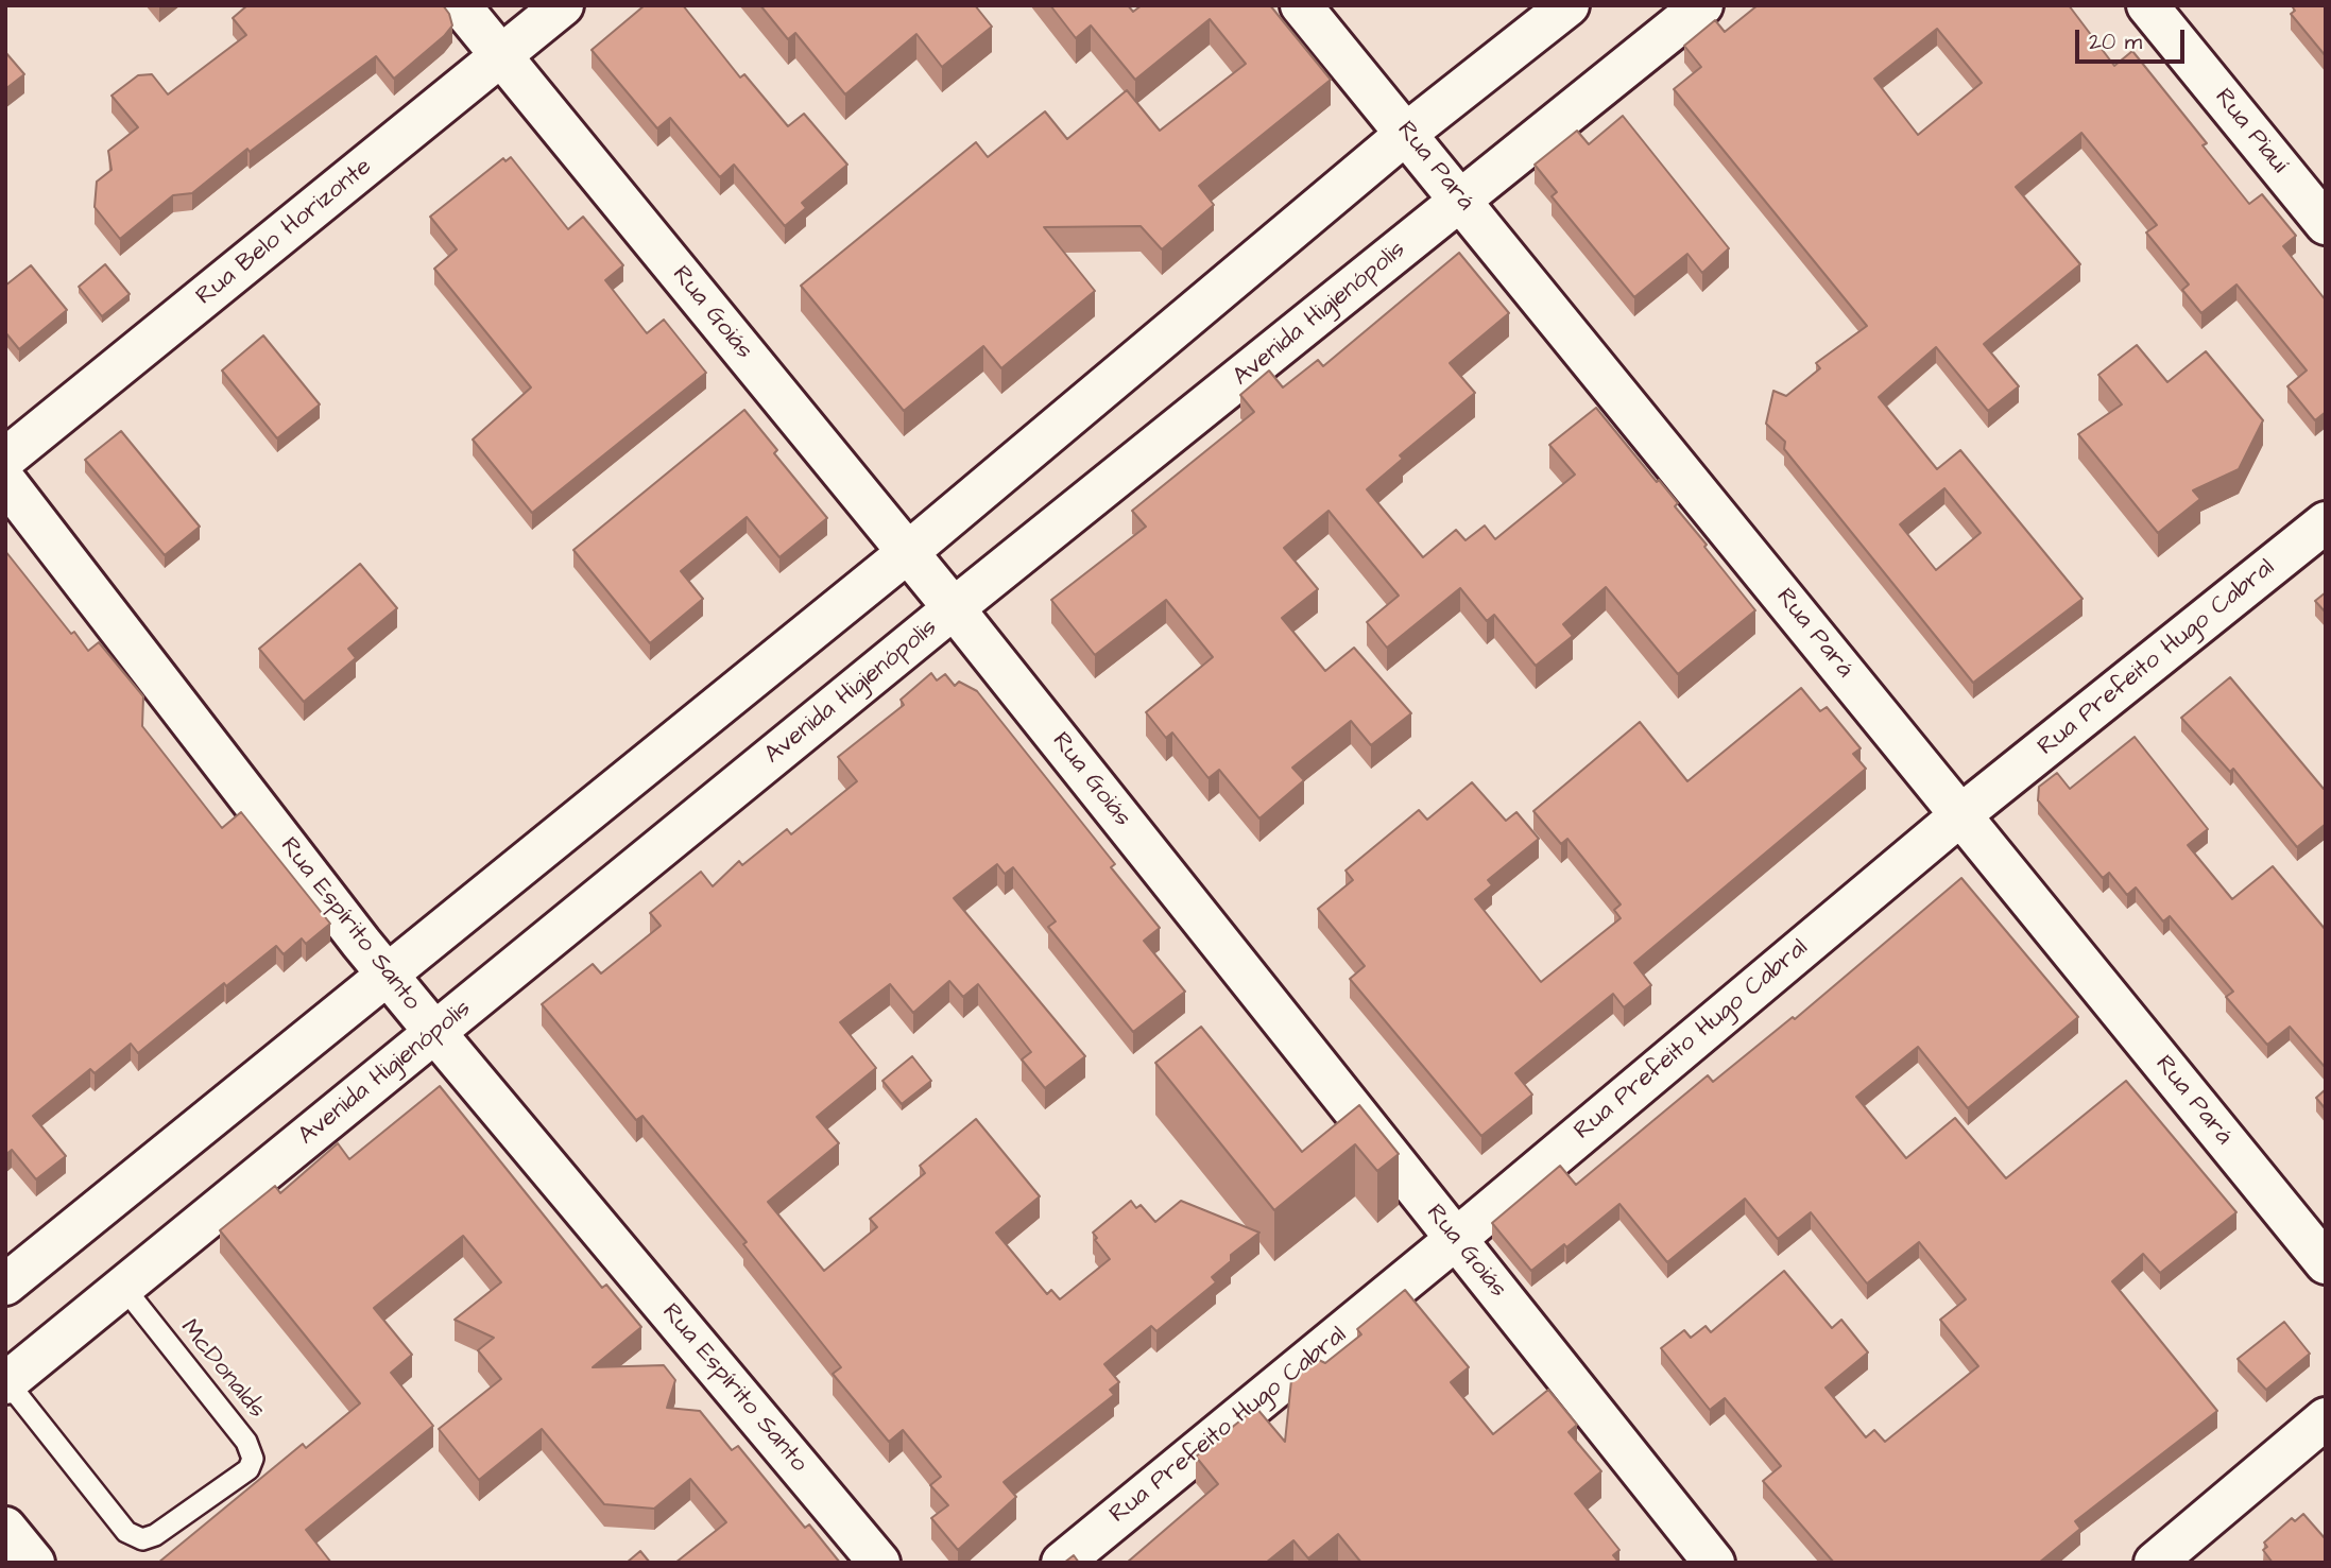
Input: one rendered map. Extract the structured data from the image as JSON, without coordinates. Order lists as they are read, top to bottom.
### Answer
{
  "streets": {
    "main road": [
      "Rua Piauí",
      "Rua Pará",
      "Rua Belo Horizonte",
      "Rua Goiás",
      "Avenida Higienópolis",
      "Rua Prefeito Hugo Cabral",
      "Rua Espírito Santo"
    ],
    "lane": ["McDonalds"]
  },
  "crossings": [
    ["Rua Pará", "Avenida Higienópolis"],
    ["Rua Pará", "Rua Prefeito Hugo Cabral"],
    ["Rua Belo Horizonte", "Rua Goiás"],
    ["Rua Goiás", "Avenida Higienópolis"],
    ["Rua Goiás", "Rua Prefeito Hugo Cabral"],
    ["Avenida Higienópolis", "Rua Espírito Santo"],
    ["Avenida Higienópolis", "McDonalds"]
  ],
  "scale_bar": "20 m"
}
